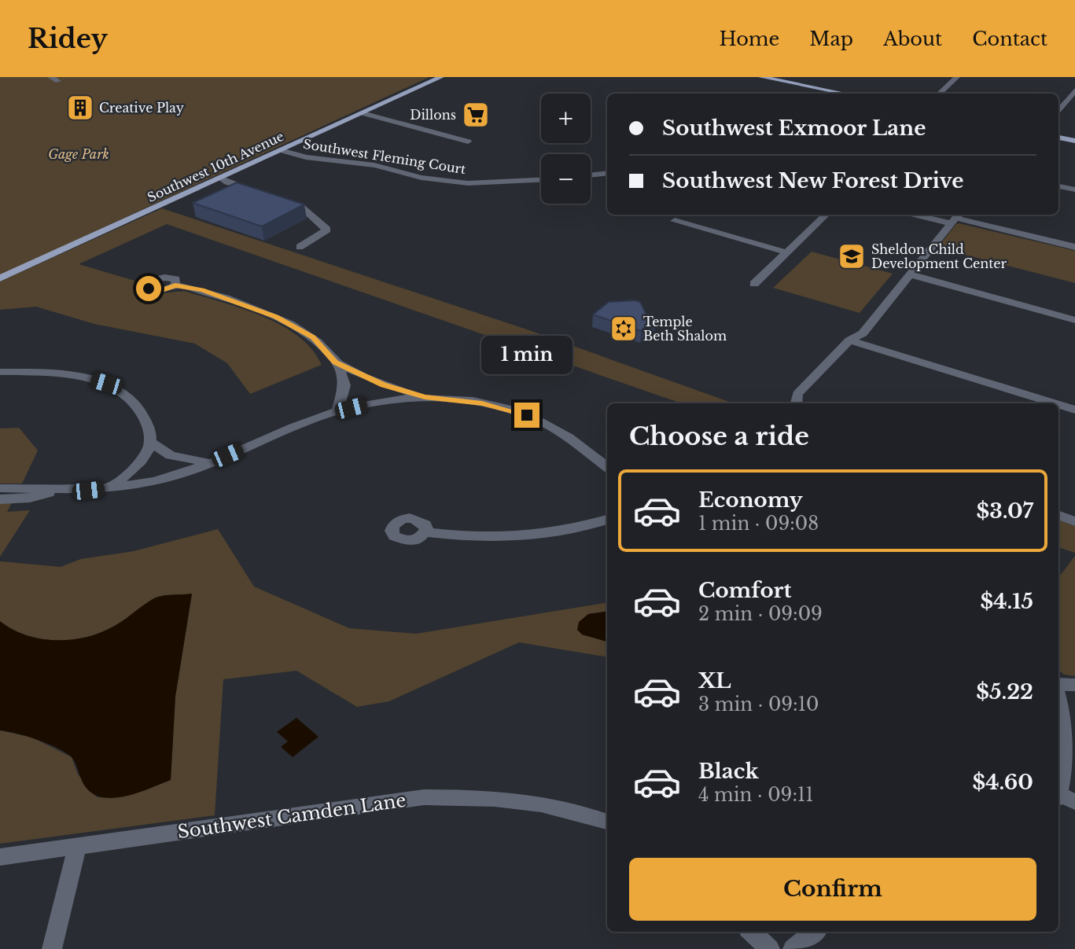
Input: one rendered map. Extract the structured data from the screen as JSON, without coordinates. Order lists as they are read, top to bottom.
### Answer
{
  "streets": {
    "main road": ["Southwest 10th Avenue"],
    "street": ["Southwest Fleming Court", "Southwest Camden Lane"]
  },
  "crossings": [
    ["Southwest Fleming Court", "Southwest 10th Avenue"]
  ],
  "parks": ["Gage Park"],
  "places": {
    "building": ["Creative Play"],
    "supermarket": ["Dillons"],
    "school or university": ["Sheldon Child Development Center"],
    "synagogue": ["Temple Beth Shalom"]
  },
  "page": {
    "header": "Ridey",
    "nav": [
      "Home",
      "Map",
      "About",
      "Contact"
    ],
    "map_buttons": ["+", "−"],
    "banner": ["Southwest Exmoor Lane", "Southwest New Forest Drive"],
    "bubble": "1 min",
    "heading": "Choose a ride",
    "list": [
      {
        "name": "Economy",
        "note": "1 min · 09:08",
        "value": "$3.07"
      },
      {
        "name": "Comfort",
        "note": "2 min · 09:09",
        "value": "$4.15"
      },
      {
        "name": "XL",
        "note": "3 min · 09:10",
        "value": "$5.22"
      },
      {
        "name": "Black",
        "note": "4 min · 09:11",
        "value": "$4.60"
      }
    ],
    "buttons": "Confirm"
  }
}
